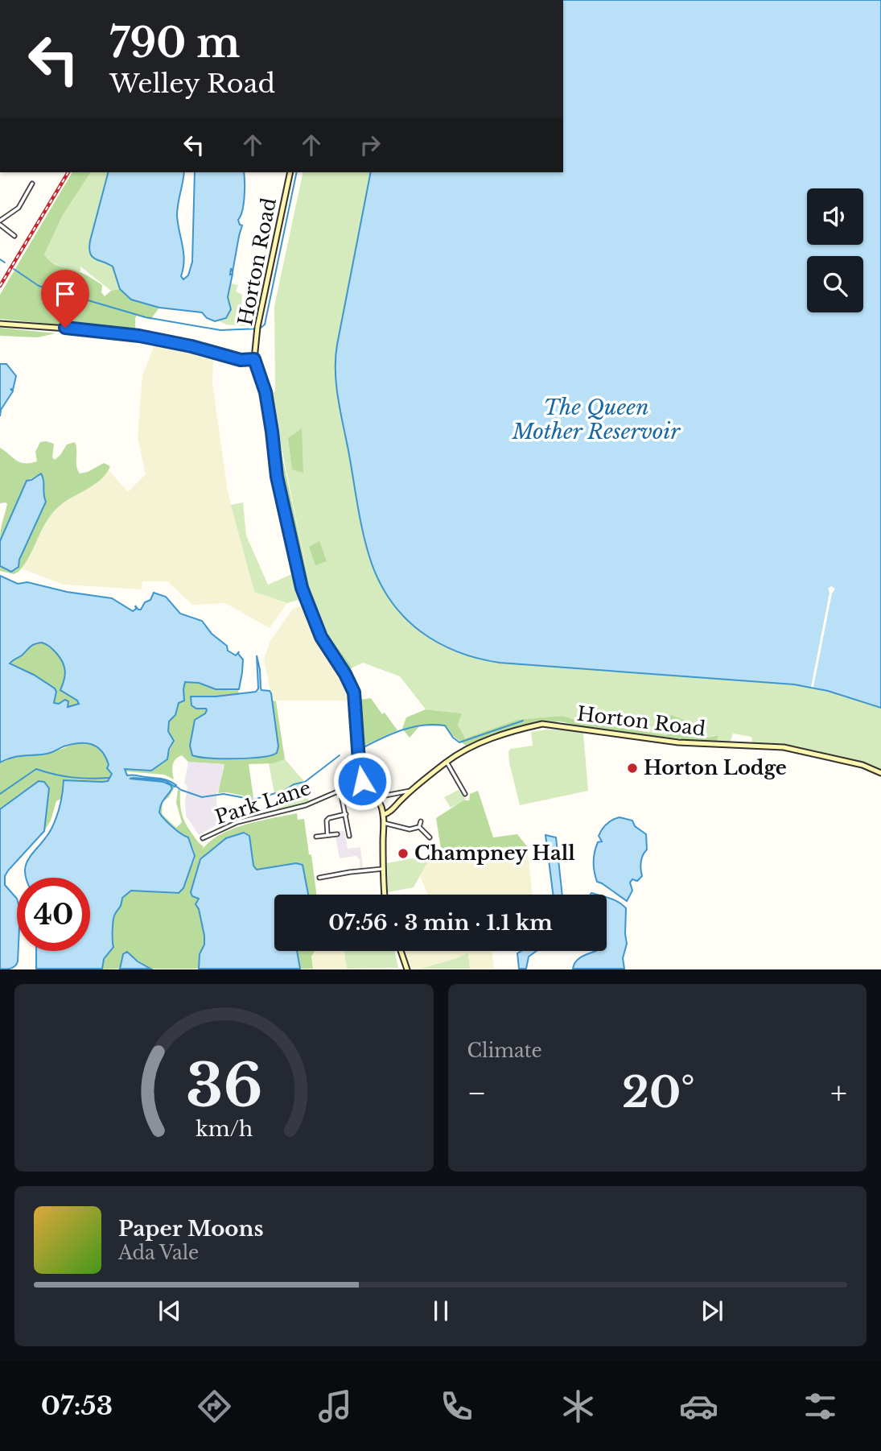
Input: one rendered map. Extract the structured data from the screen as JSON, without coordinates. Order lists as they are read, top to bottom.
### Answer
{
  "streets": {
    "street": ["Horton Road", "Park Lane"]
  },
  "water": ["The Queen Mother Reservoir"],
  "places": ["Horton Lodge", "Champney Hall"],
  "page": {
    "turn": ["790 m", "Welley Road"],
    "limit": "40",
    "trip": "07:56 · 3 min · 1.1 km",
    "tile": "Climate",
    "heat": ["−", "20°", "+"],
    "song": ["Paper Moons", "Ada Vale"],
    "tabs": "07:53",
    "gauge": ["36", "km/h"]
  }
}
